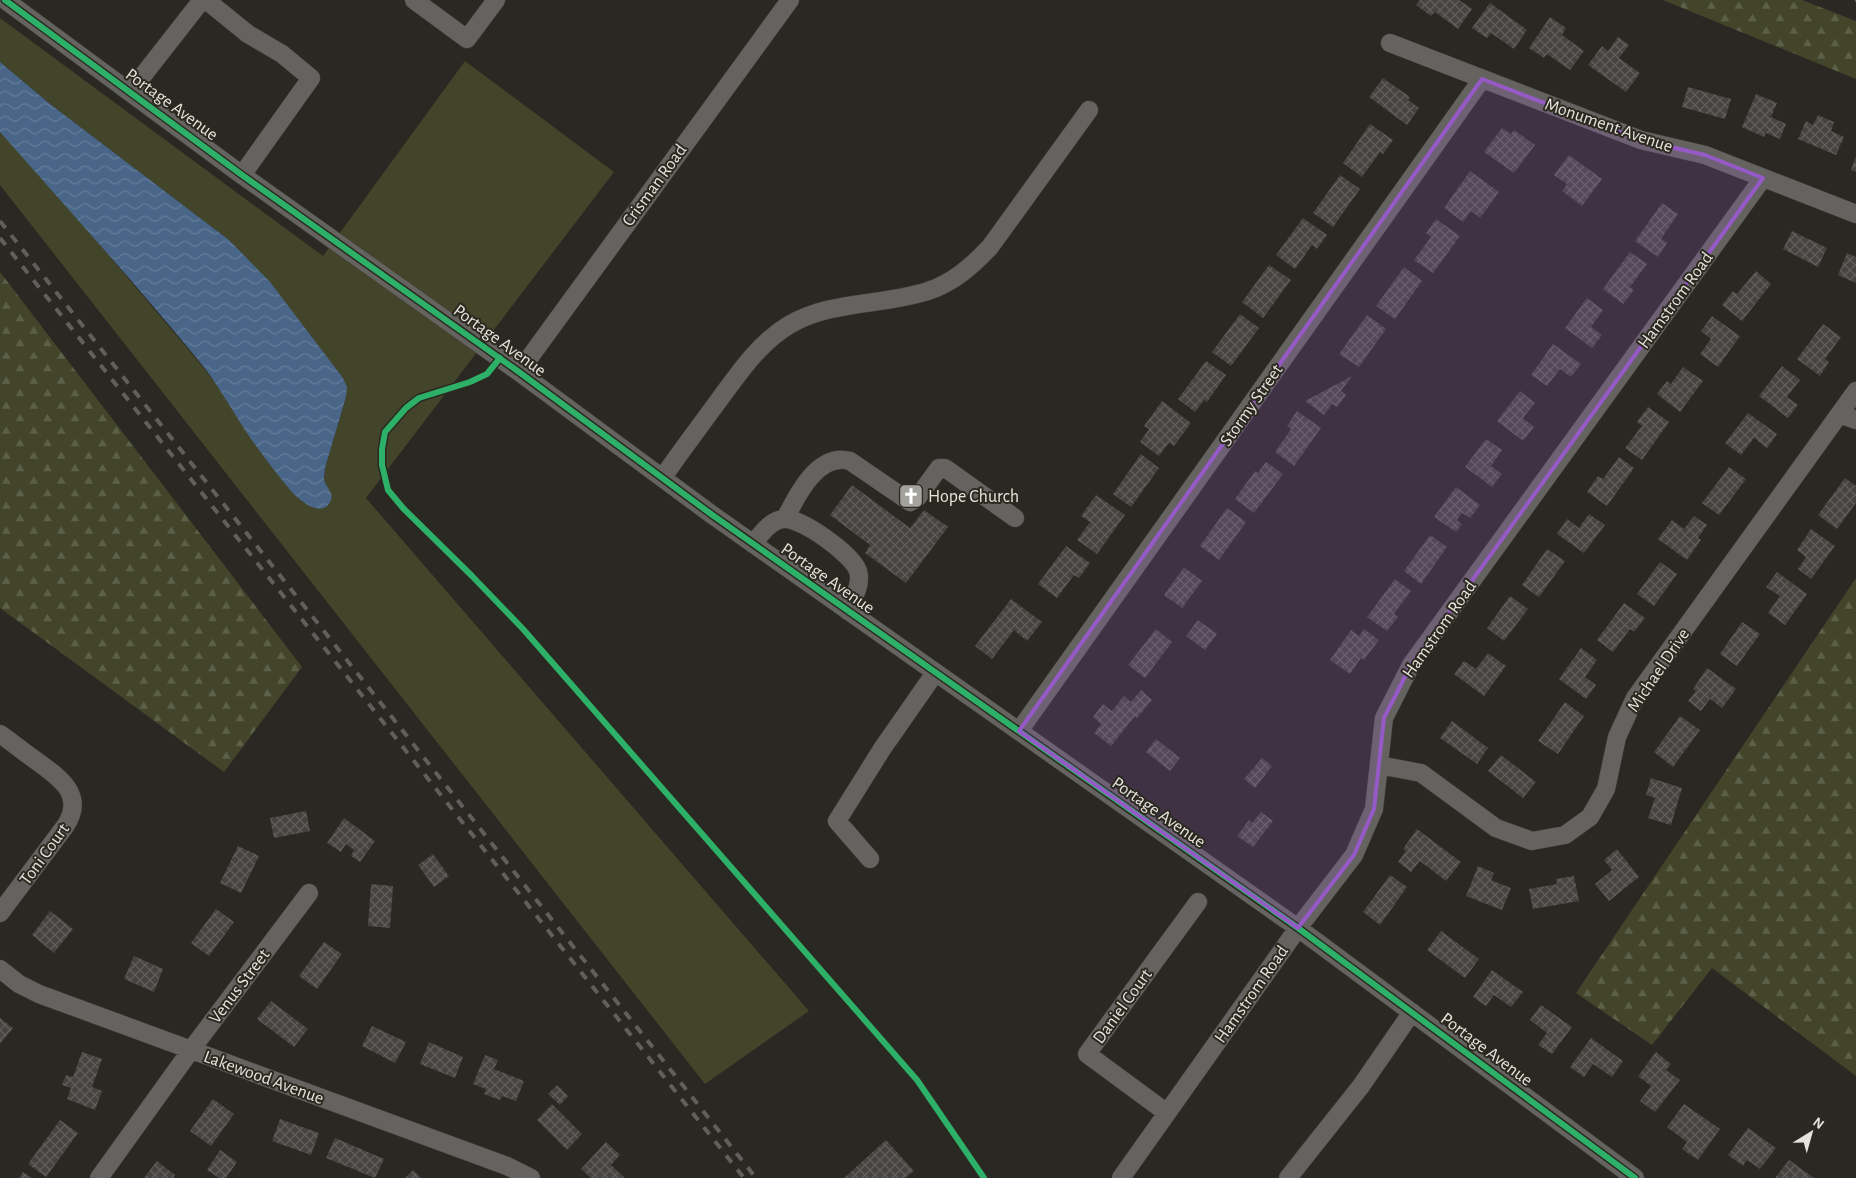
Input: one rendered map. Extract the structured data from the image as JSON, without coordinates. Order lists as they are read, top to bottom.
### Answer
{
  "streets": {
    "street": [
      "Portage Avenue",
      "Monument Avenue",
      "Crisman Road",
      "Hamstrom Road",
      "Stormy Street",
      "Michael Drive",
      "Toni Court",
      "Venus Street",
      "Daniel Court",
      "Lakewood Avenue"
    ]
  },
  "crossings": [
    ["Portage Avenue", "Crisman Road"],
    ["Portage Avenue", "Hamstrom Road"],
    ["Portage Avenue", "Stormy Street"],
    ["Monument Avenue", "Hamstrom Road"],
    ["Monument Avenue", "Stormy Street"],
    ["Hamstrom Road", "Michael Drive"],
    ["Hamstrom Road", "Daniel Court"],
    ["Venus Street", "Lakewood Avenue"]
  ],
  "places": {
    "church": ["Hope Church"]
  },
  "north": "top right"
}
